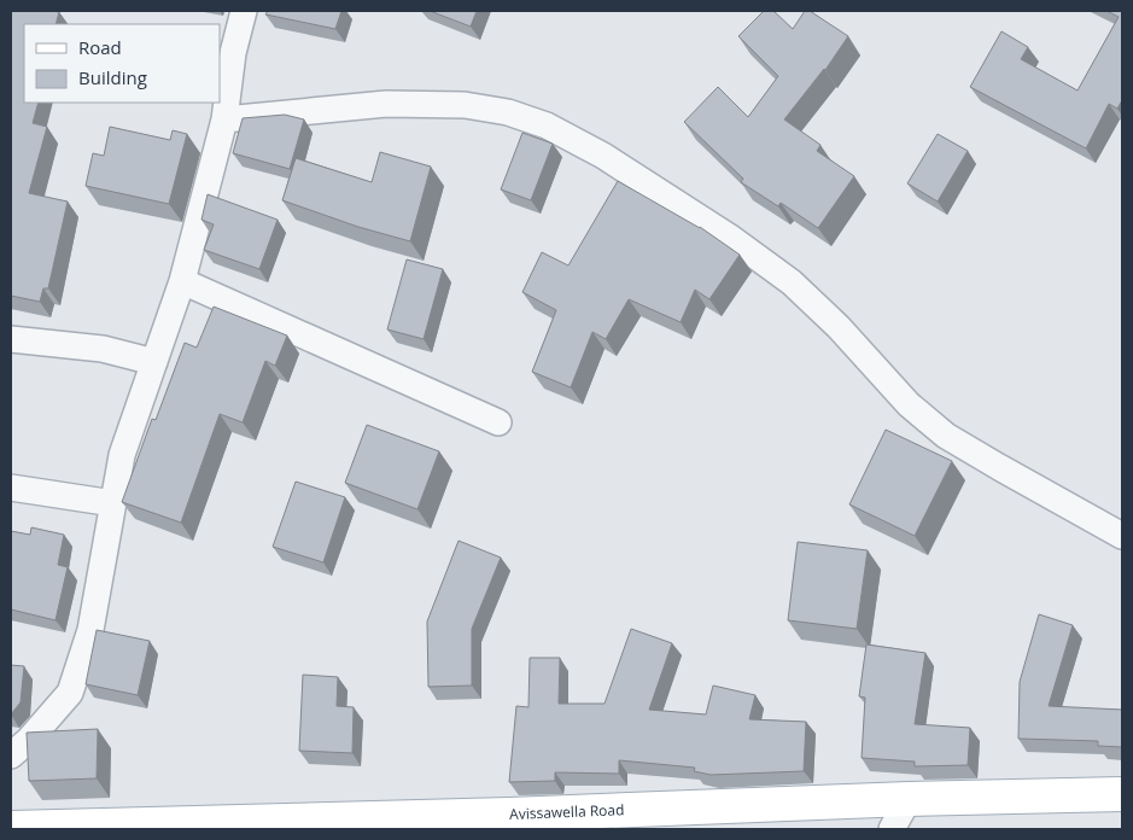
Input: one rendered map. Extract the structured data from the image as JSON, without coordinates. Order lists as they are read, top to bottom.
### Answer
{
  "streets": {
    "main road": ["Avissawella Road"]
  },
  "legend": ["Road", "Building"]
}
